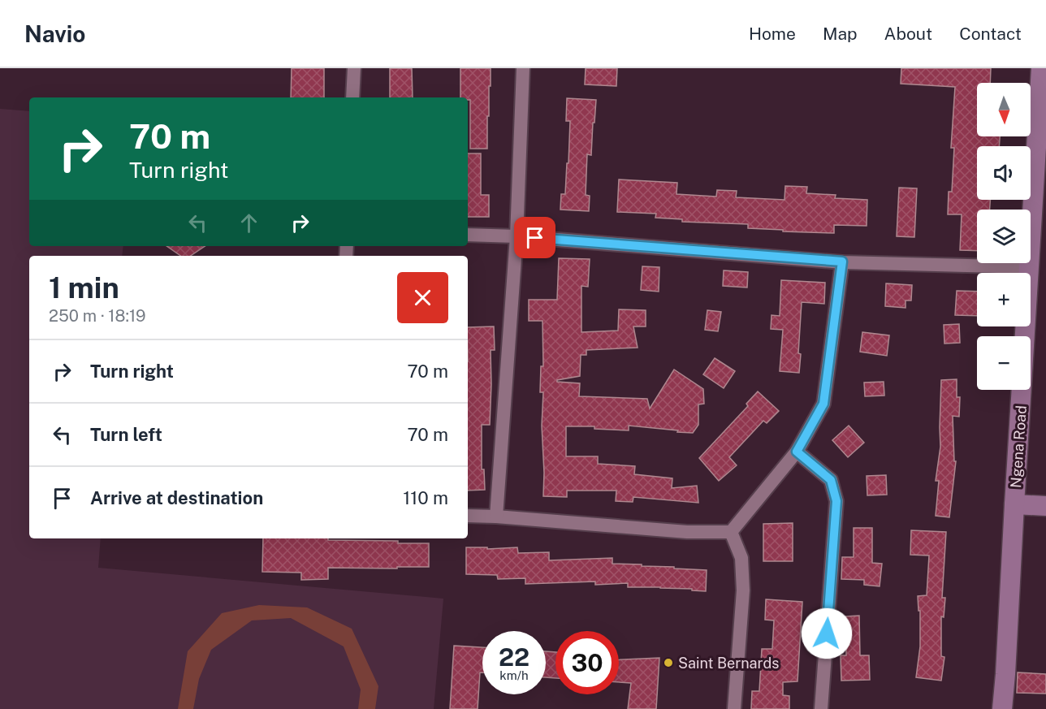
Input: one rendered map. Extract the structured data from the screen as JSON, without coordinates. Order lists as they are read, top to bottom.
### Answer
{
  "streets": {
    "street": ["Ngena Road"]
  },
  "places": ["Saint Bernards"],
  "north": "bottom",
  "page": {
    "header": "Navio",
    "nav": [
      "Home",
      "Map",
      "About",
      "Contact"
    ],
    "map_buttons": ["+", "−"],
    "turn": ["70 m", "Turn right"],
    "heading": ["1 min", "250 m · 18:19"],
    "list": [
      {
        "name": "Turn right",
        "value": "70 m"
      },
      {
        "name": "Turn left",
        "value": "70 m"
      },
      {
        "name": "Arrive at destination",
        "value": "110 m"
      }
    ],
    "speed": "22 km/h",
    "limit": "30"
  }
}
